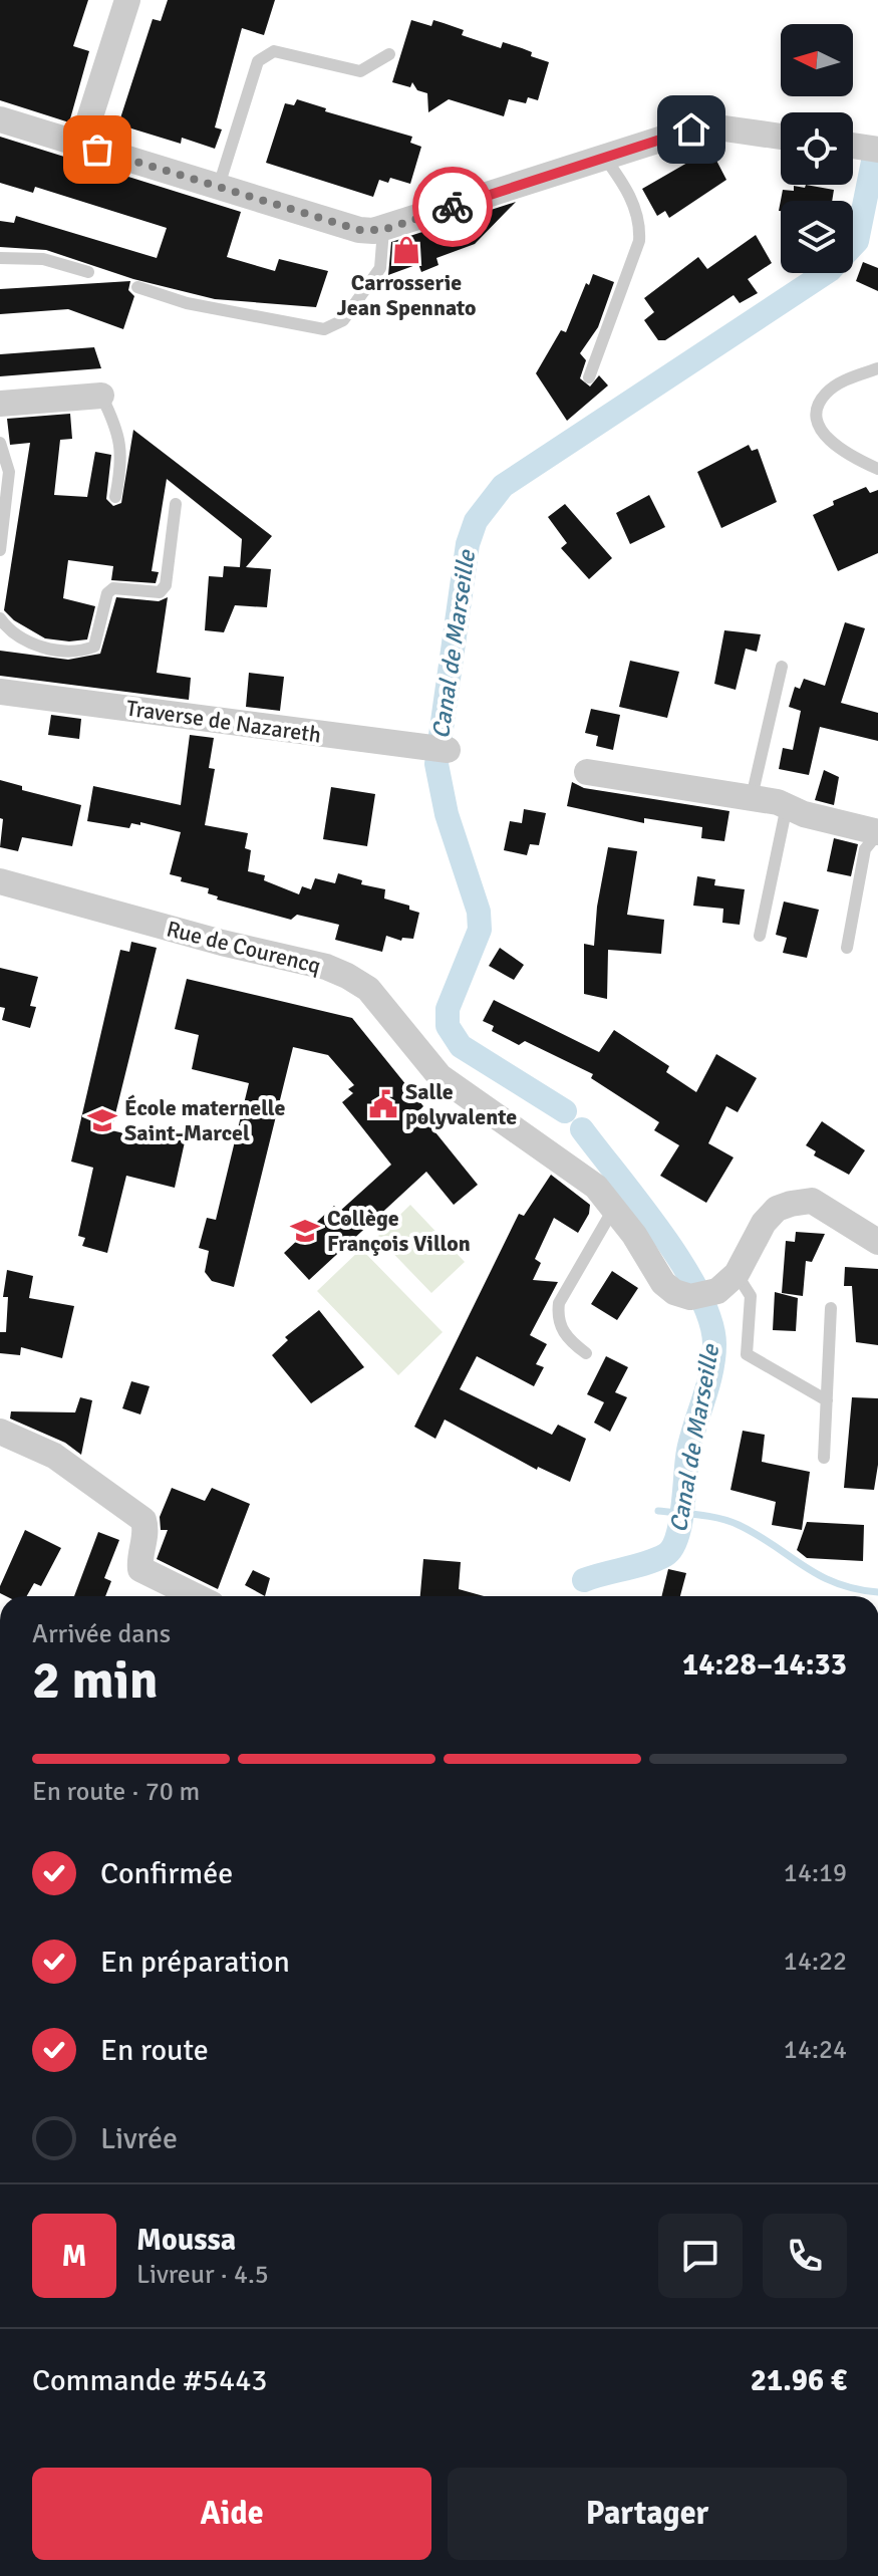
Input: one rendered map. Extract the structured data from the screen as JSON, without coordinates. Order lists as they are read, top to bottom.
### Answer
{
  "streets": {
    "street": ["Traverse de Nazareth", "Rue de Courencq"]
  },
  "water": ["Canal de Marseille"],
  "places": {
    "shop": ["Carrosserie Jean Spennato"],
    "public building": ["Salle polyvalente"],
    "school or university": ["École maternelle Saint-Marcel", "Collège François Villon"]
  },
  "north": "left",
  "page": {
    "heading": ["2 min", "Arrivée dans", "14:28–14:33"],
    "panel": [
      "Moussa",
      "Livreur · 4.5",
      "Commande #5443",
      "21.96 €"
    ],
    "bar": "En route · 70 m",
    "list": [
      ["Confirmée", "14:19"],
      ["En préparation", "14:22"],
      ["En route", "14:24"],
      "Livrée"
    ],
    "round": "M",
    "buttons": ["Aide", "Partager"]
  }
}
